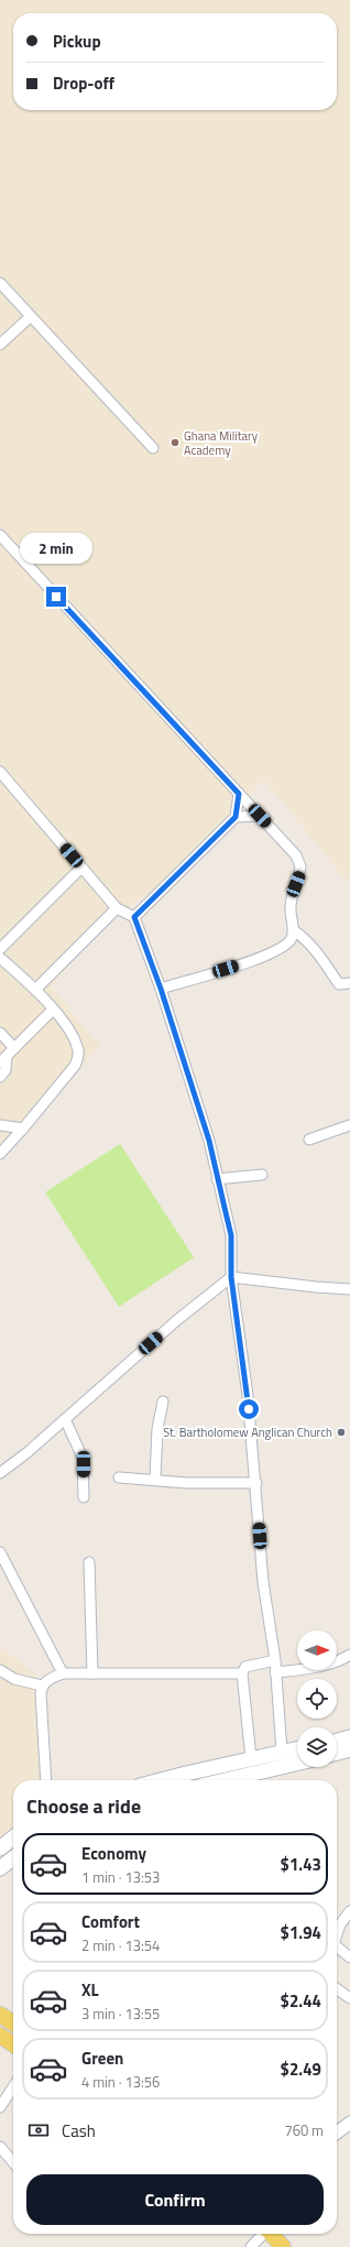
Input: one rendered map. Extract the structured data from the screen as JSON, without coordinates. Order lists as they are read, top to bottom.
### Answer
{
  "places": ["Ghana Military Academy", "St. Bartholomew Anglican Church"],
  "north": "right",
  "page": {
    "banner": ["Pickup", "Drop-off"],
    "bubble": "2 min",
    "heading": "Choose a ride",
    "list": [
      {
        "name": "Economy",
        "note": "1 min · 13:53",
        "value": "$1.43"
      },
      {
        "name": "Comfort",
        "note": "2 min · 13:54",
        "value": "$1.94"
      },
      {
        "name": "XL",
        "note": "3 min · 13:55",
        "value": "$2.44"
      },
      {
        "name": "Green",
        "note": "4 min · 13:56",
        "value": "$2.49"
      }
    ],
    "pay": ["Cash", "760 m"],
    "buttons": "Confirm"
  }
}
